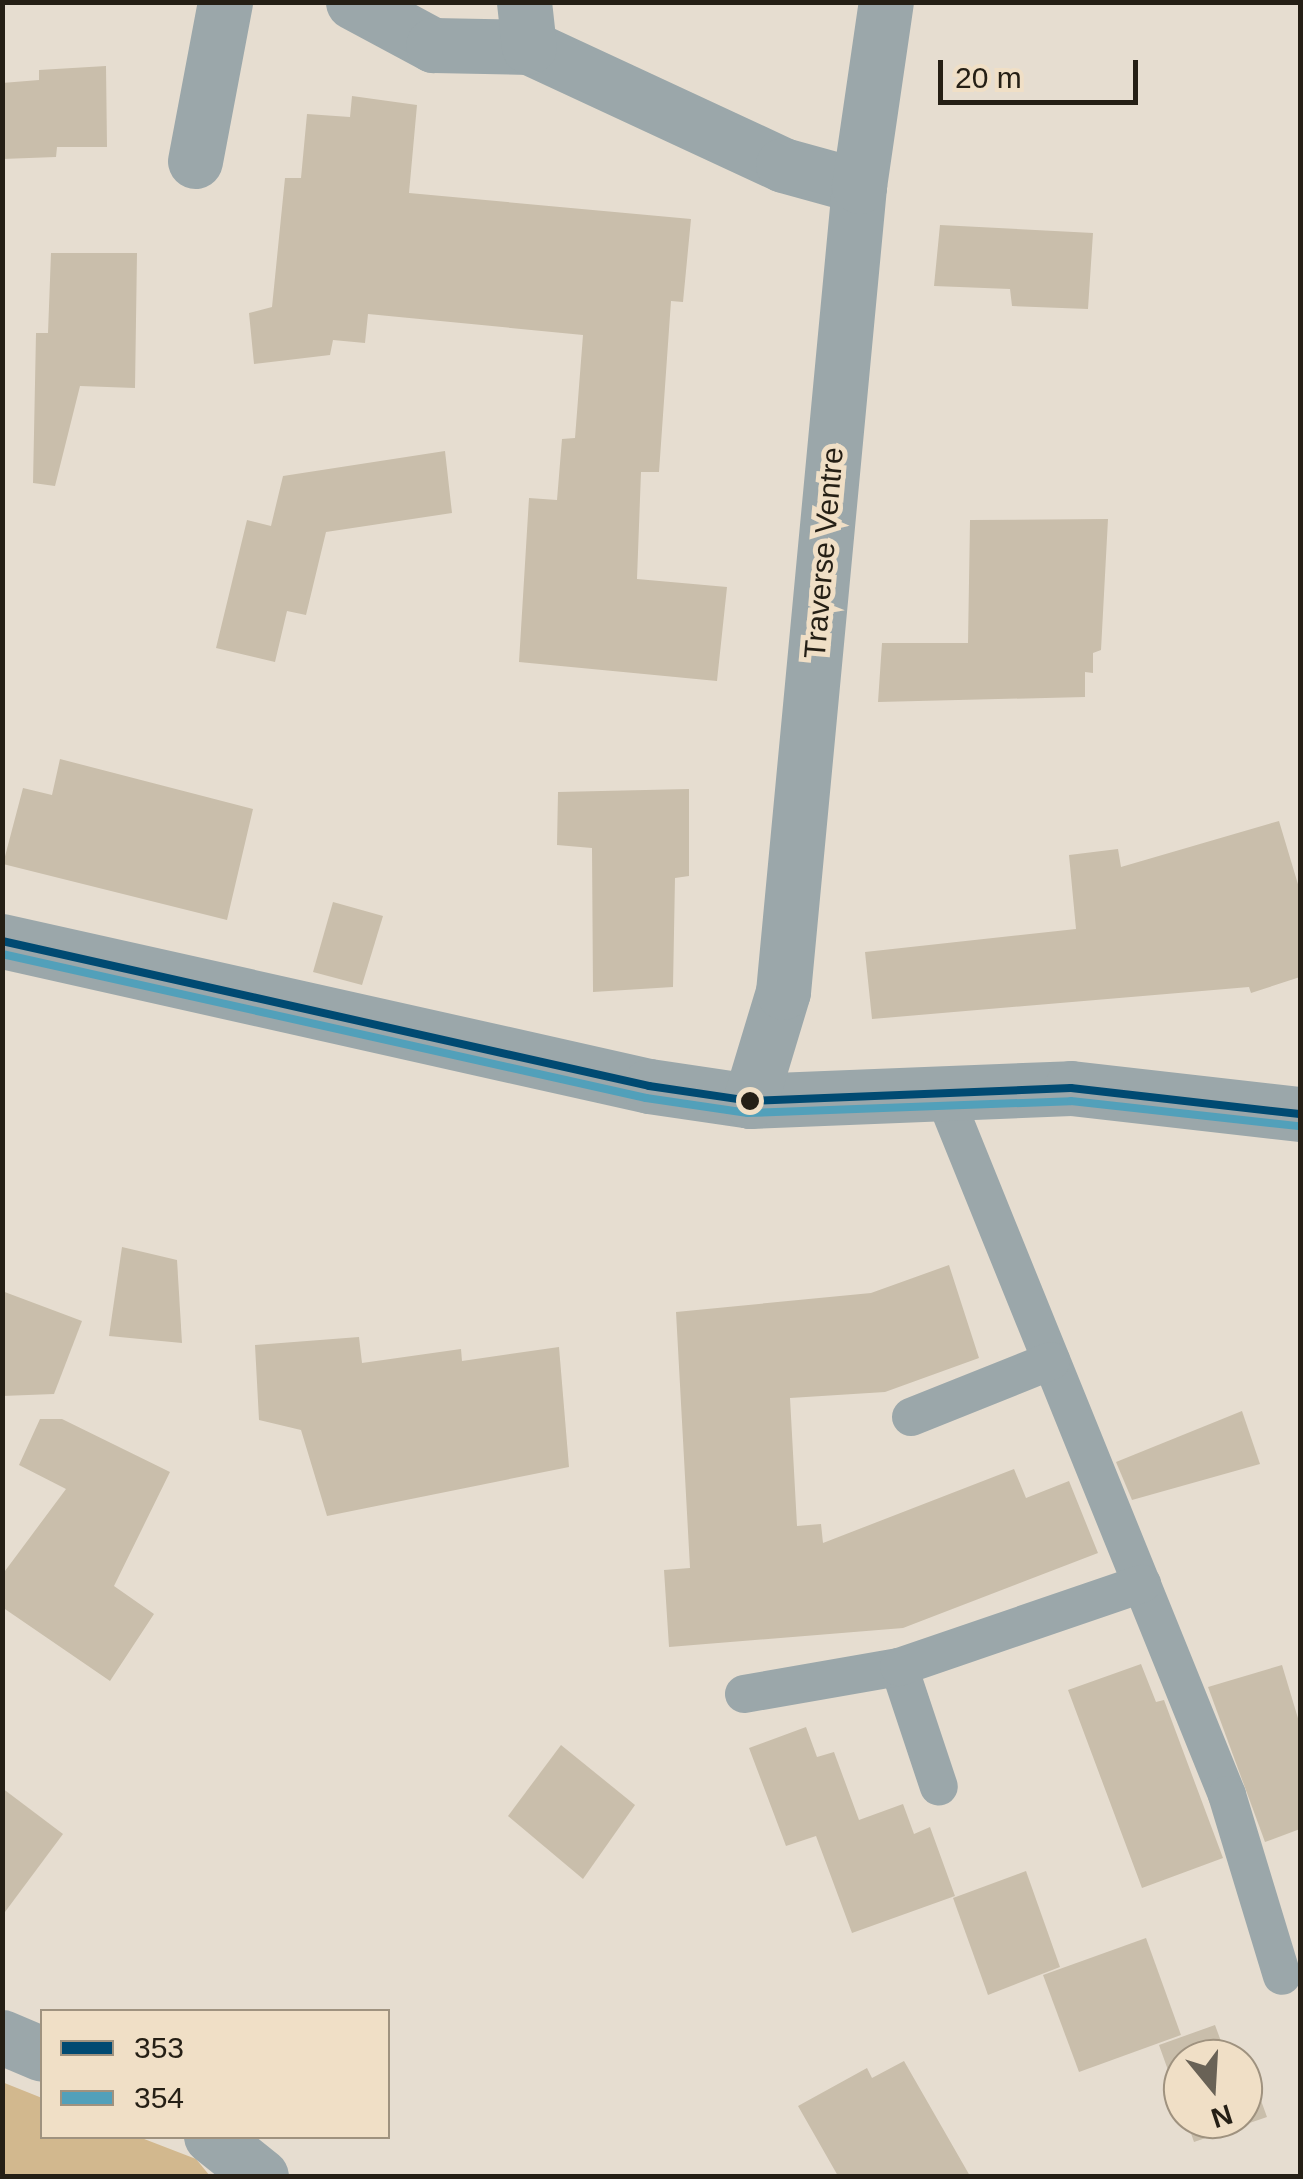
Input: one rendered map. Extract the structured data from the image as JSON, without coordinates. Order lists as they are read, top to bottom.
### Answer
{
  "streets": {
    "street": ["Traverse Ventre"]
  },
  "lines": ["transit line 353", "transit line 354"],
  "legend": ["353", "354"],
  "scale_bar": "20 m",
  "north": "bottom"
}
